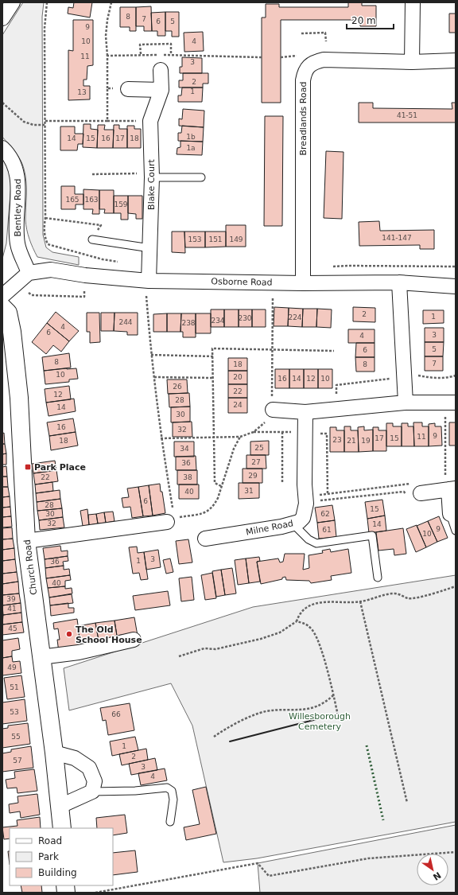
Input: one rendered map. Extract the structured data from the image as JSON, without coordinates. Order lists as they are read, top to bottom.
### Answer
{
  "streets": {
    "street": [
      "Breadlands Road",
      "Blake Court",
      "Bentley Road",
      "Osborne Road",
      "Milne Road",
      "Church Road"
    ]
  },
  "crossings": [
    ["Breadlands Road", "Osborne Road"],
    ["Blake Court", "Osborne Road"],
    ["Bentley Road", "Osborne Road"]
  ],
  "parks": ["Willesborough Cemetery"],
  "places": {
    "transit": ["Park Place"],
    "other": ["The Old School House"]
  },
  "house_numbers": [
    "8",
    "7",
    "6",
    "5",
    "9",
    "10",
    "4",
    "11",
    "3",
    "2",
    "1",
    "13",
    "41-51",
    "1b",
    "14",
    "15",
    "16",
    "17",
    "18",
    "1a",
    "165",
    "163",
    "159",
    "141-147",
    "153",
    "151",
    "149",
    "2",
    "1",
    "224",
    "230",
    "234",
    "244",
    "238",
    "4",
    "6",
    "3",
    "4",
    "5",
    "6",
    "8",
    "7",
    "18",
    "8",
    "10",
    "20",
    "16",
    "14",
    "12",
    "10",
    "26",
    "22",
    "12",
    "28",
    "24",
    "14",
    "30",
    "16",
    "32",
    "9",
    "11",
    "17",
    "15",
    "23",
    "18",
    "21",
    "19",
    "25",
    "34",
    "27",
    "36",
    "29",
    "22",
    "38",
    "31",
    "40",
    "6",
    "28",
    "15",
    "30",
    "62",
    "32",
    "14",
    "9",
    "61",
    "10",
    "3",
    "1",
    "36",
    "40",
    "39",
    "41",
    "45",
    "49",
    "51",
    "53",
    "66",
    "55",
    "1",
    "2",
    "57",
    "3",
    "4"
  ],
  "legend": ["Road", "Park", "Building"],
  "scale_bar": "20 m",
  "north": "bottom right"
}
